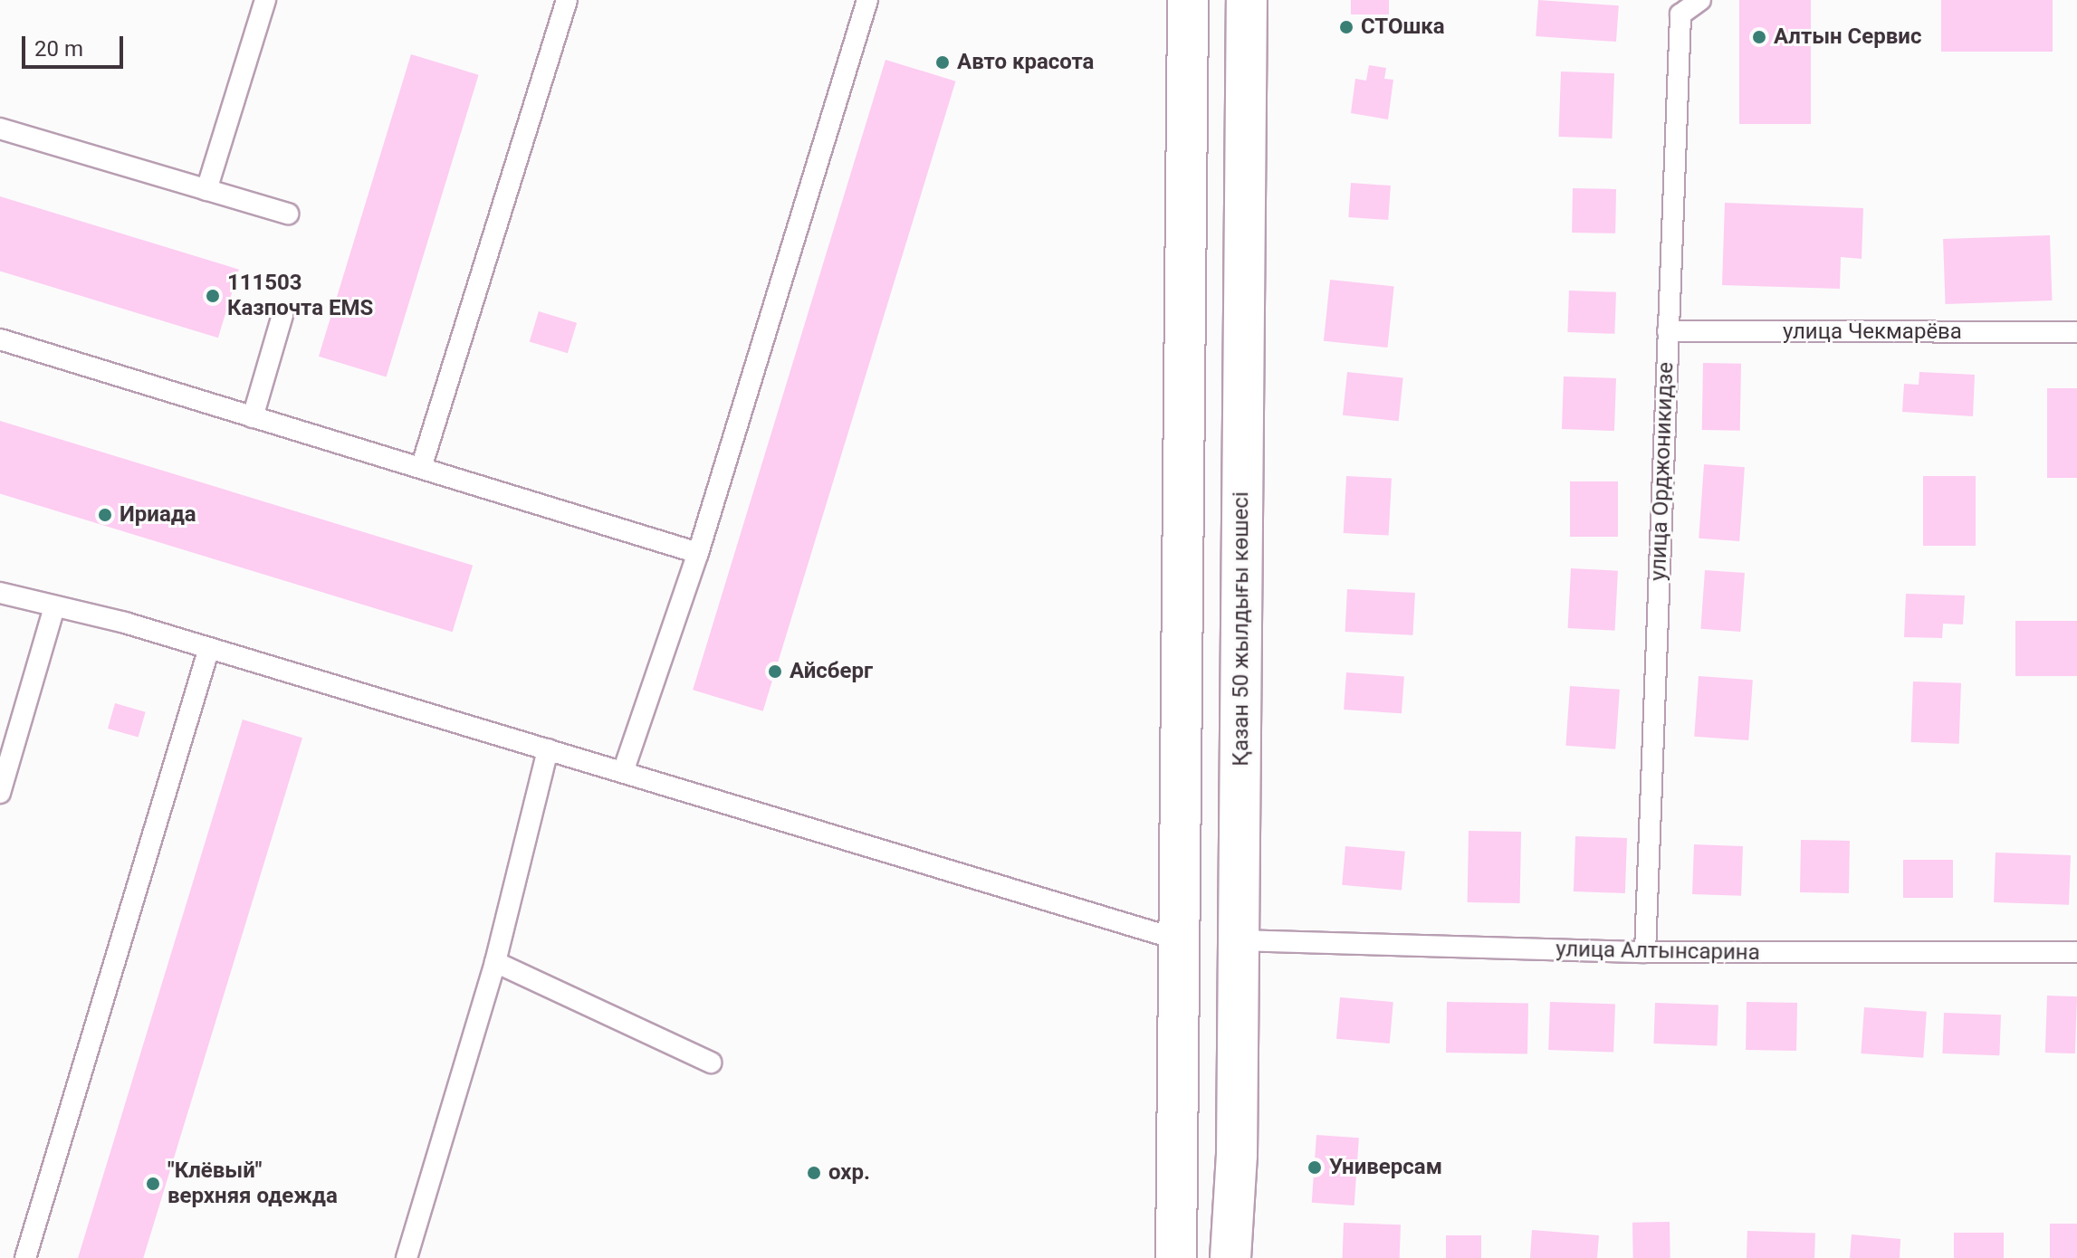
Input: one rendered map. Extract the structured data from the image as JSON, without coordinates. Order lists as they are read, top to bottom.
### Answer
{
  "streets": {
    "street": ["Қазан 50 жылдығы көшесі"],
    "lane": ["улица Чекмарёва", "улица Орджоникидзе", "улица Алтынсарина"]
  },
  "crossings": [
    ["улица Чекмарёва", "улица Орджоникидзе"],
    ["улица Орджоникидзе", "улица Алтынсарина"],
    ["Қазан 50 жылдығы көшесі", "улица Алтынсарина"]
  ],
  "places": [
    "СТОшка",
    "Алтын Сервис",
    "Авто красота",
    "111503 Казпочта EMS",
    "Ириада",
    "Айсберг",
    "Универсам",
    "охр.",
    "\"Клёвый\" верхняя одежда"
  ],
  "scale_bar": "20 m"
}
